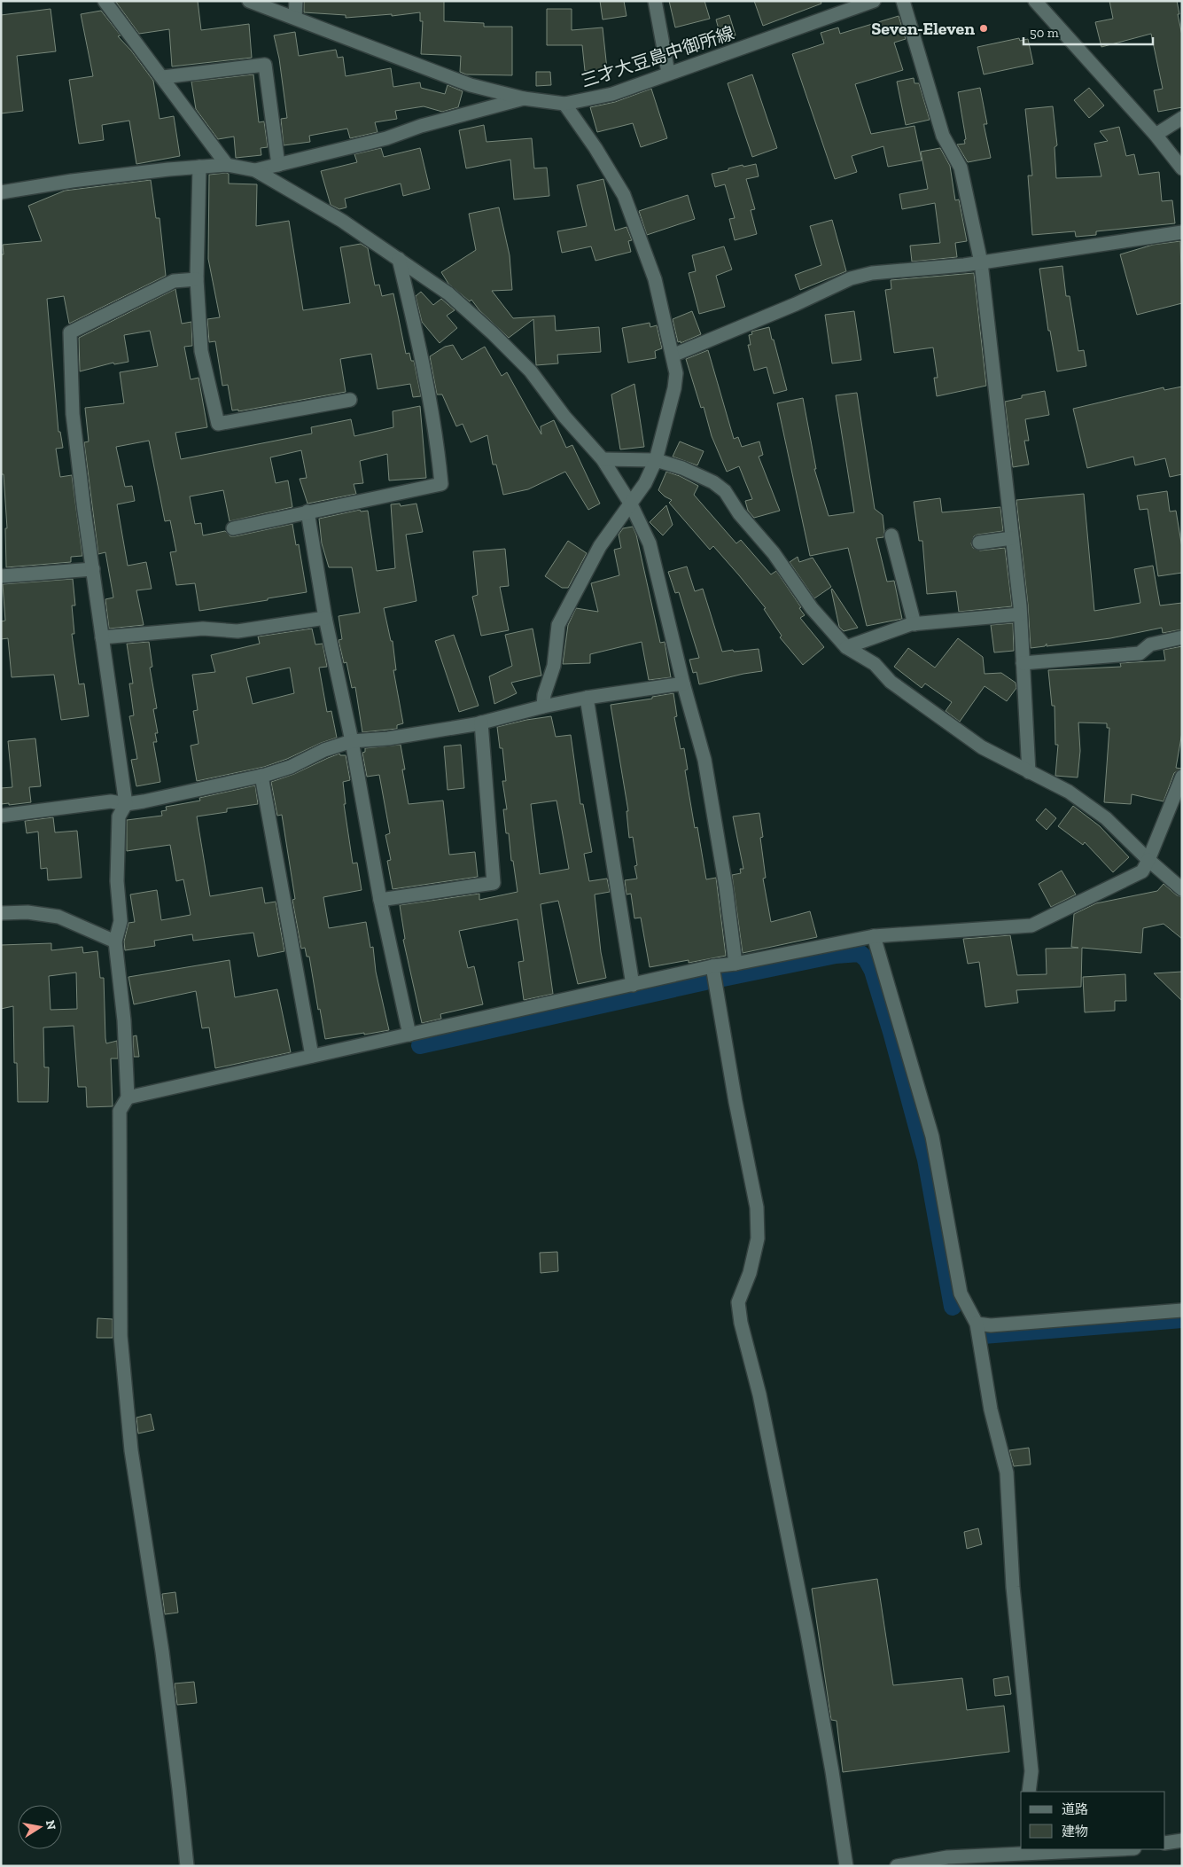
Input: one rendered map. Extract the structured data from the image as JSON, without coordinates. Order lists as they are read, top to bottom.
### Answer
{
  "streets": {
    "street": ["三才大豆島中御所線"]
  },
  "places": ["Seven-Eleven"],
  "legend": ["道路", "建物"],
  "scale_bar": "50 m",
  "north": "right"
}
